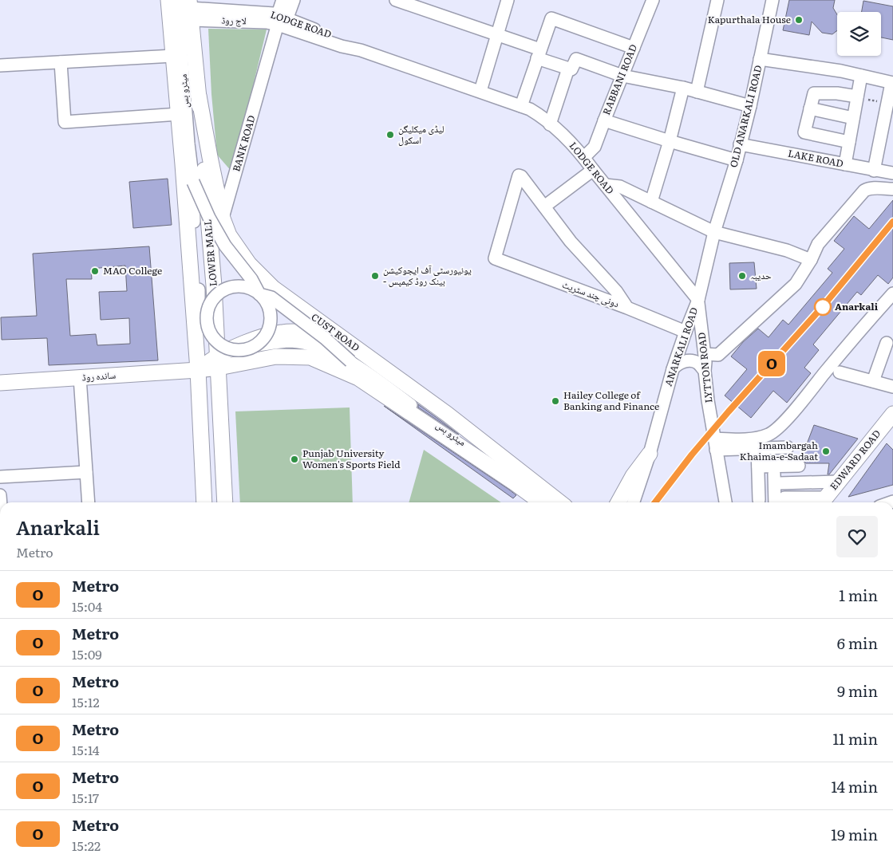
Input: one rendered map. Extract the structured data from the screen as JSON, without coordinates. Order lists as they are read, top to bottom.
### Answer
{
  "streets": {
    "main road": [
      "LOWER MALL",
      "CUST ROAD",
      "ساندہ روڈ",
      "EDWARD ROAD"
    ],
    "street": [
      "LODGE ROAD",
      "RABBANI ROAD",
      "میٹرو بس",
      "OLD ANARKALI ROAD",
      "BANK ROAD",
      "LAKE ROAD",
      "دونی چند سٹریٹ",
      "ANARKALI ROAD",
      "LYTTON ROAD"
    ]
  },
  "crossings": [
    ["LODGE ROAD", "RABBANI ROAD"],
    ["LODGE ROAD", "میٹرو بس"],
    ["LODGE ROAD", "BANK ROAD"],
    ["LODGE ROAD", "LOWER MALL"],
    ["LODGE ROAD", "ANARKALI ROAD"],
    ["LODGE ROAD", "LYTTON ROAD"],
    ["میٹرو بس", "LOWER MALL"],
    ["OLD ANARKALI ROAD", "LAKE ROAD"],
    ["OLD ANARKALI ROAD", "ANARKALI ROAD"],
    ["BANK ROAD", "LOWER MALL"],
    ["BANK ROAD", "CUST ROAD"],
    ["LOWER MALL", "CUST ROAD"],
    ["دونی چند سٹریٹ", "ANARKALI ROAD"],
    ["ANARKALI ROAD", "LYTTON ROAD"]
  ],
  "places": [
    "Kapurthala House",
    "لیڈی میکلیگن اسکول",
    "MAO College",
    "یونیورسٹی آف ایجوکیشن - بینک روڈ کیمپس",
    "حدیبہ",
    "Anarkali",
    "Hailey College of Banking and Finance",
    "Imambargah Khaima-e-Sadaat",
    "Punjab University Women's Sports Field"
  ],
  "lines": ["metro line O"],
  "page": {
    "on_map": "O",
    "heading": ["Anarkali", "Metro"],
    "list": [
      {
        "mark": "O",
        "name": "Metro",
        "note": "15:04",
        "value": "1 min"
      },
      {
        "mark": "O",
        "name": "Metro",
        "note": "15:09",
        "value": "6 min"
      },
      {
        "mark": "O",
        "name": "Metro",
        "note": "15:12",
        "value": "9 min"
      },
      {
        "mark": "O",
        "name": "Metro",
        "note": "15:14",
        "value": "11 min"
      },
      {
        "mark": "O",
        "name": "Metro",
        "note": "15:17",
        "value": "14 min"
      },
      {
        "mark": "O",
        "name": "Metro",
        "note": "15:22",
        "value": "19 min"
      }
    ]
  }
}
